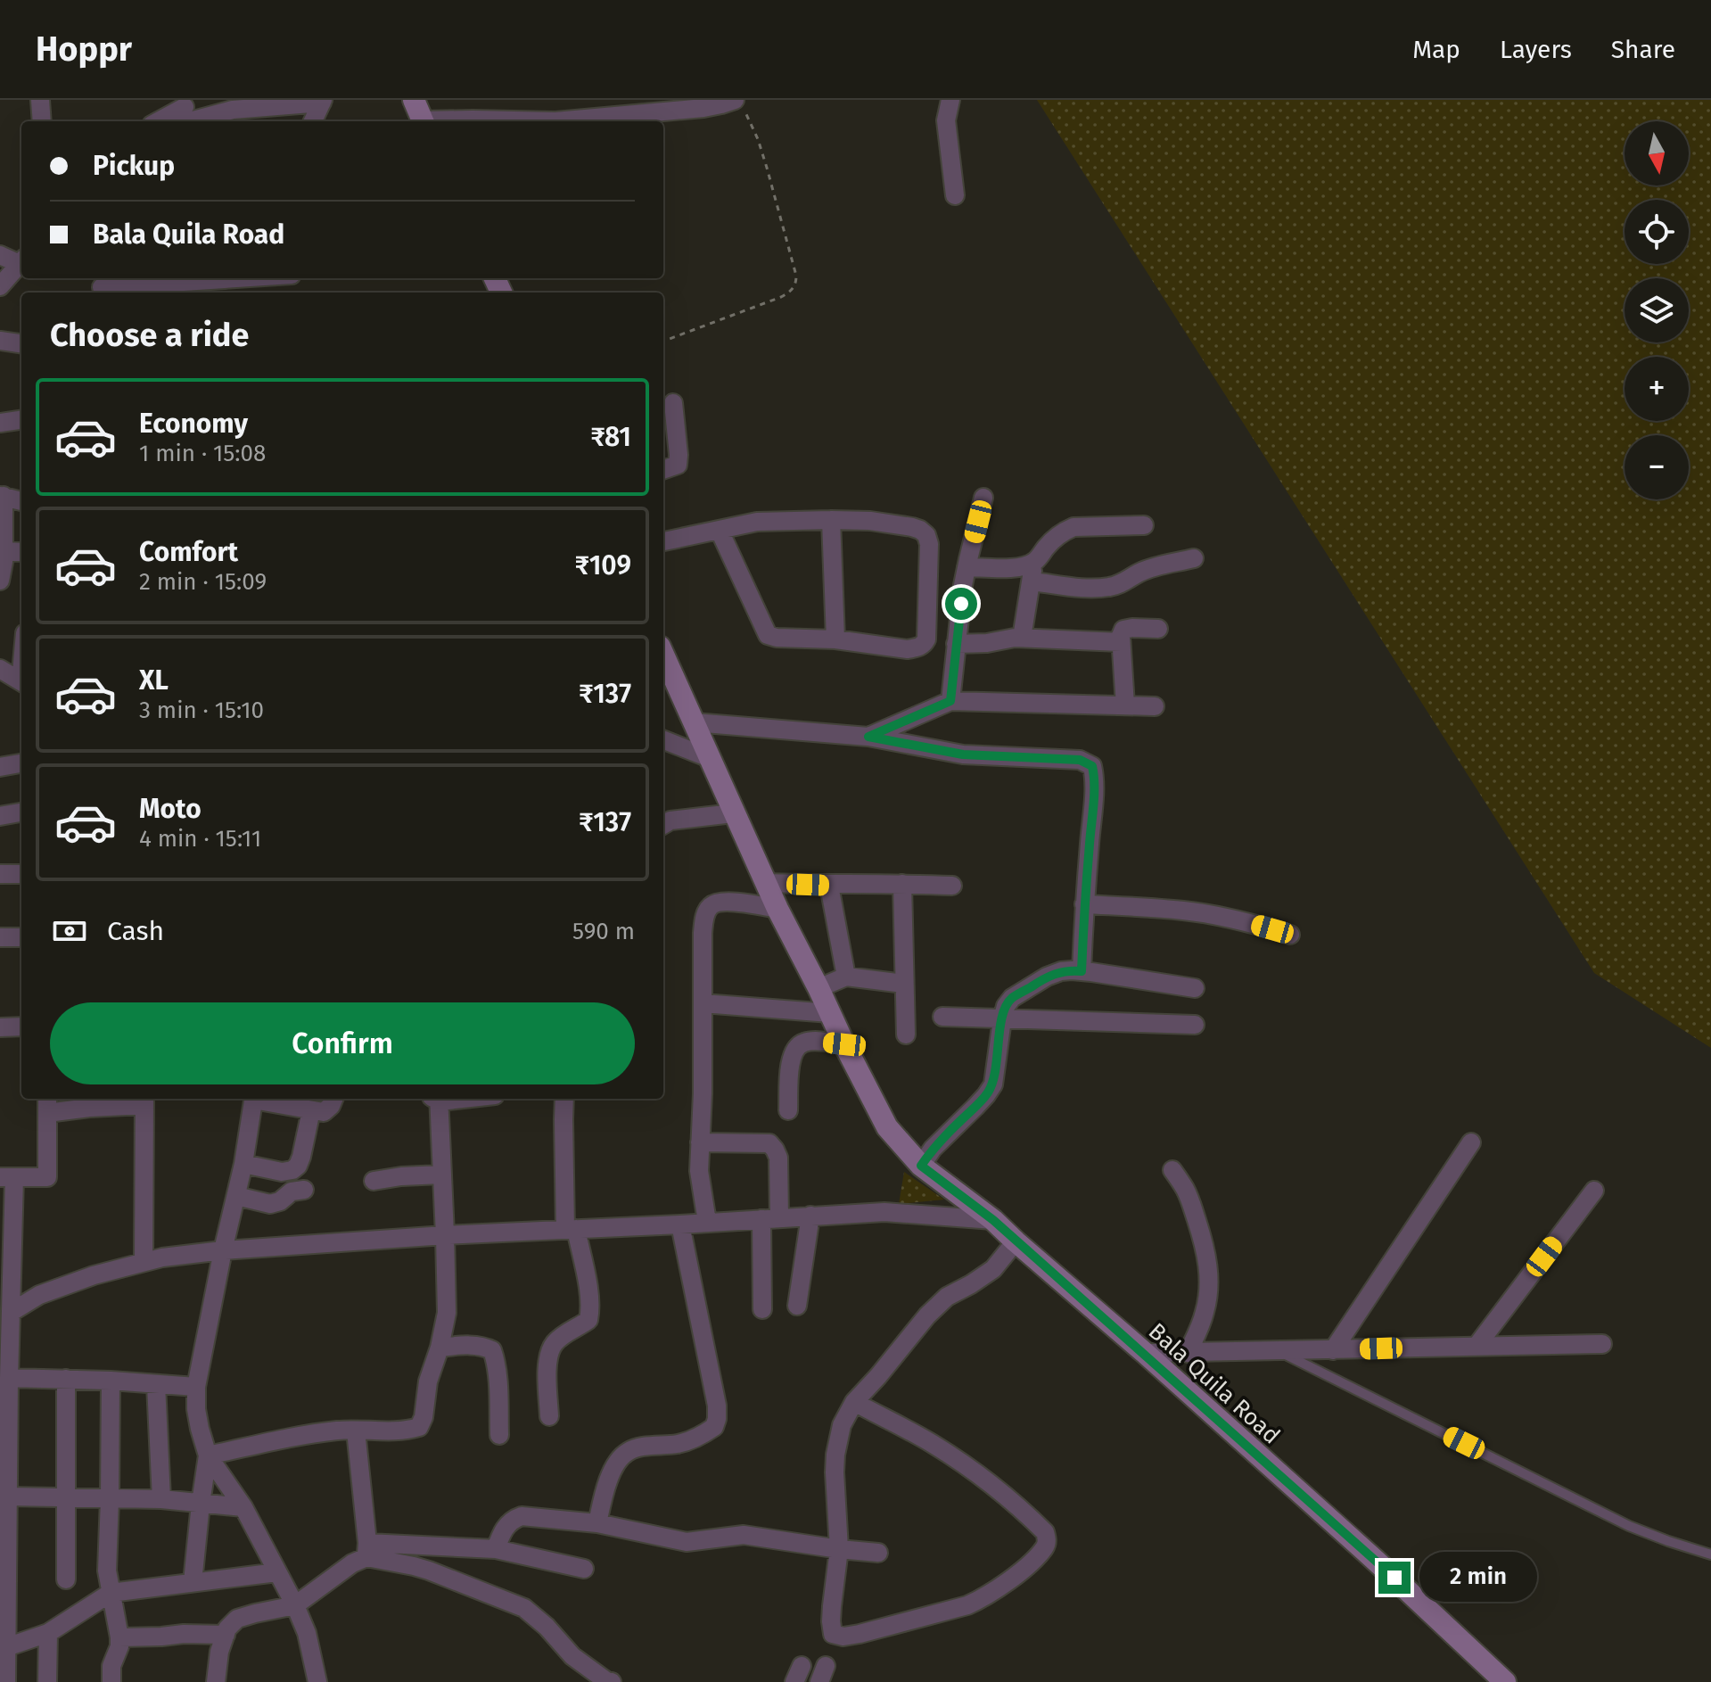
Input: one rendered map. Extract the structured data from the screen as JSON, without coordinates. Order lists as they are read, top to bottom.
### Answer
{
  "streets": {
    "street": ["Bala Quila Road"]
  },
  "north": "bottom",
  "page": {
    "header": "Hoppr",
    "nav": ["Map", "Layers", "Share"],
    "map_buttons": ["+", "−"],
    "banner": ["Pickup", "Bala Quila Road"],
    "heading": "Choose a ride",
    "list": [
      {
        "name": "Economy",
        "note": "1 min · 15:08",
        "value": "₹81"
      },
      {
        "name": "Comfort",
        "note": "2 min · 15:09",
        "value": "₹109"
      },
      {
        "name": "XL",
        "note": "3 min · 15:10",
        "value": "₹137"
      },
      {
        "name": "Moto",
        "note": "4 min · 15:11",
        "value": "₹137"
      }
    ],
    "pay": ["Cash", "590 m"],
    "buttons": "Confirm",
    "bubble": "2 min"
  }
}
